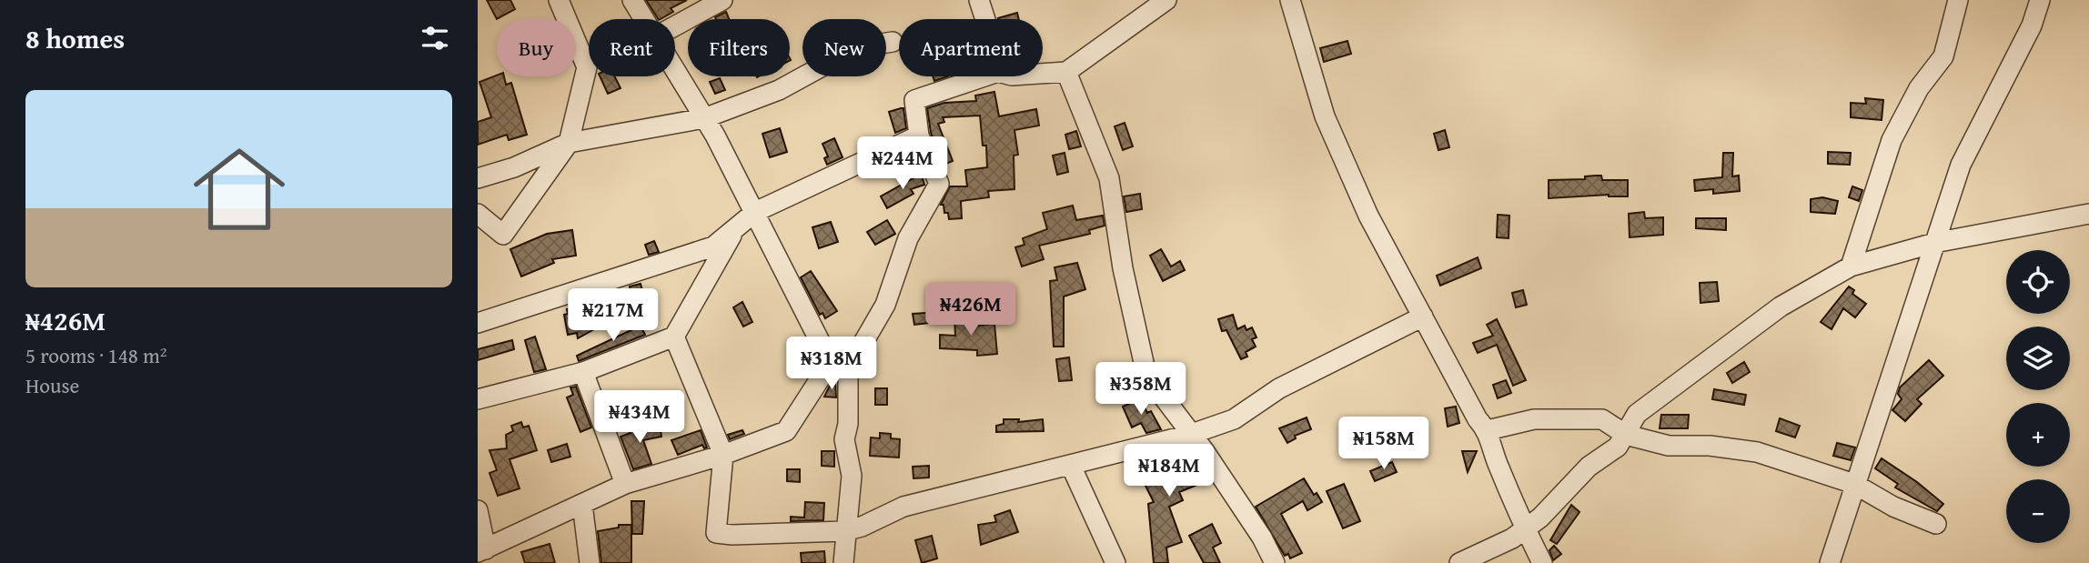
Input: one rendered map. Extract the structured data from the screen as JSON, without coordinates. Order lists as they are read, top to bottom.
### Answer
{
  "page": {
    "heading": "8 homes",
    "chip": [
      "Buy",
      "Rent",
      "Filters",
      "New",
      "Apartment"
    ],
    "list": [
      {
        "name": "₦426M",
        "note": "5 rooms · 148 m² · House"
      }
    ],
    "price": [
      "₦244M",
      "₦426M",
      "₦217M",
      "₦318M",
      "₦358M",
      "₦434M",
      "₦158M",
      "₦184M"
    ],
    "map_buttons": ["+", "−"]
  }
}
